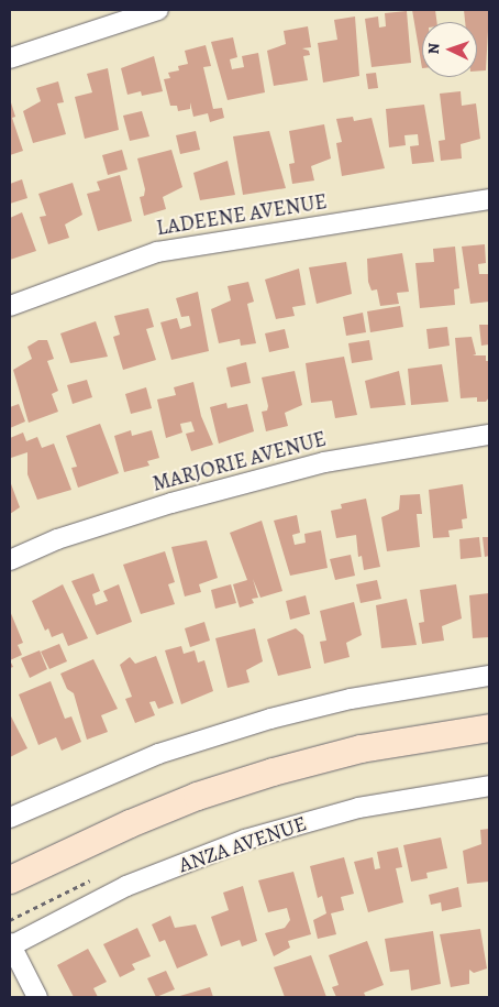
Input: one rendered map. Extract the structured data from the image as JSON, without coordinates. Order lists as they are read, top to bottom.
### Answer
{
  "streets": {
    "street": ["LADEENE AVENUE", "MARJORIE AVENUE", "ANZA AVENUE"]
  },
  "north": "left"
}
